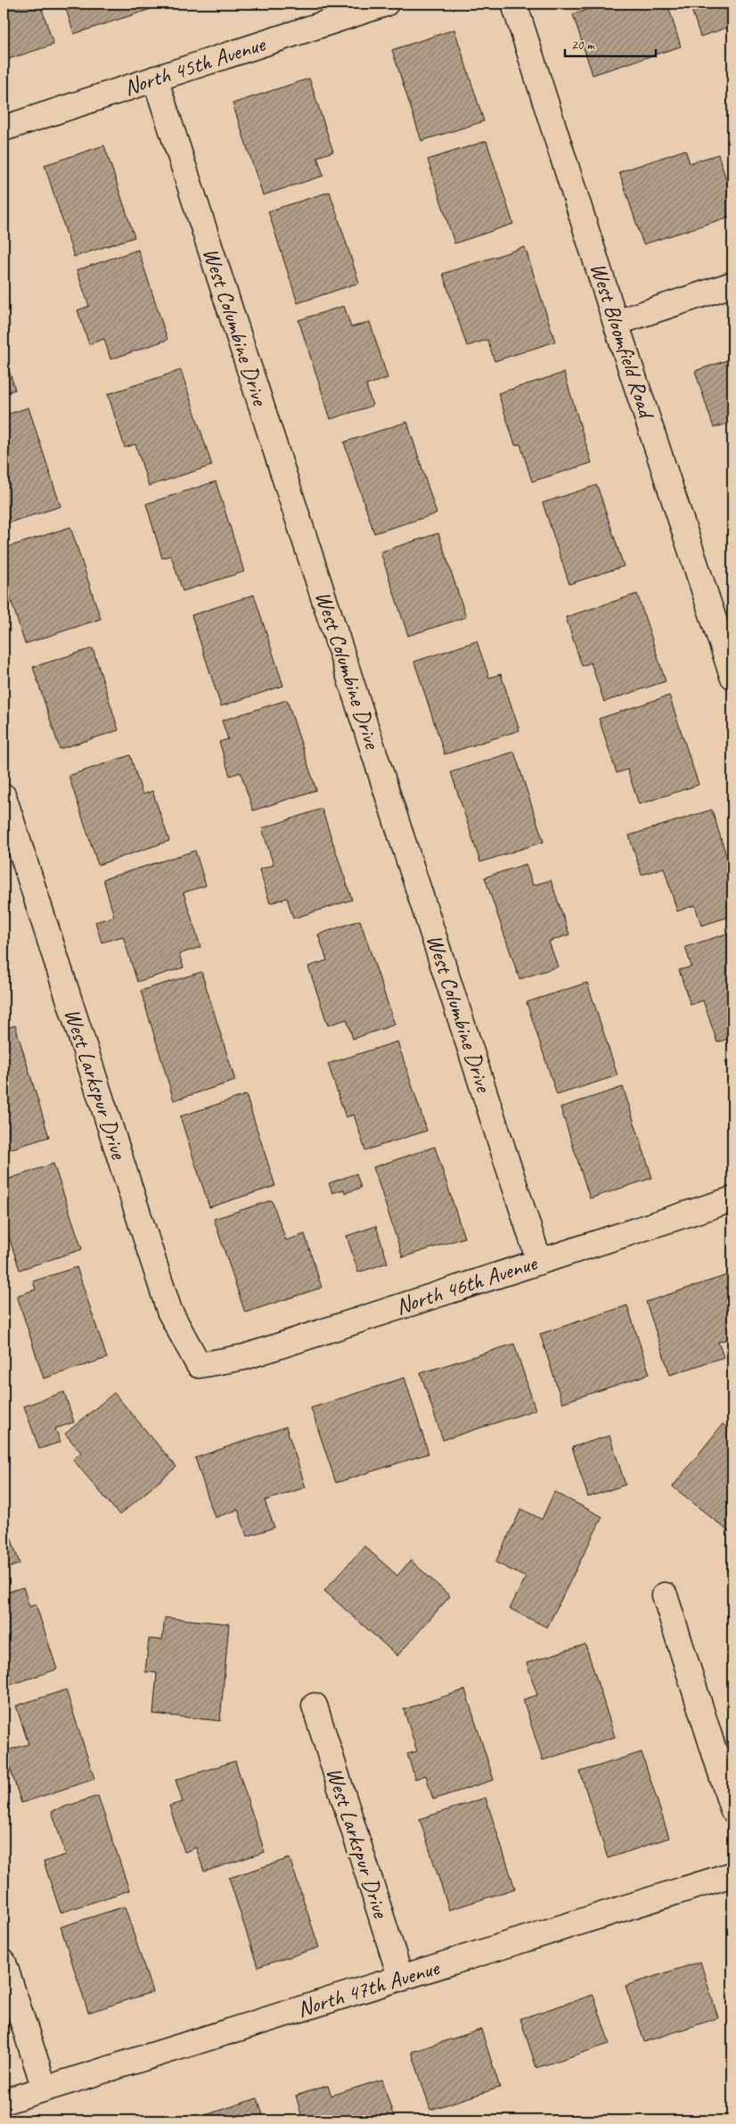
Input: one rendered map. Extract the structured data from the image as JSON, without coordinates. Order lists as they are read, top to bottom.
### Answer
{
  "streets": {
    "street": [
      "North 45th Avenue",
      "West Columbine Drive",
      "West Bloomfield Road",
      "West Larkspur Drive",
      "North 46th Avenue",
      "North 47th Avenue"
    ]
  },
  "crossings": [
    ["North 45th Avenue", "West Columbine Drive"],
    ["West Columbine Drive", "North 46th Avenue"],
    ["West Larkspur Drive", "North 46th Avenue"],
    ["West Larkspur Drive", "North 47th Avenue"]
  ],
  "scale_bar": "20 m"
}
